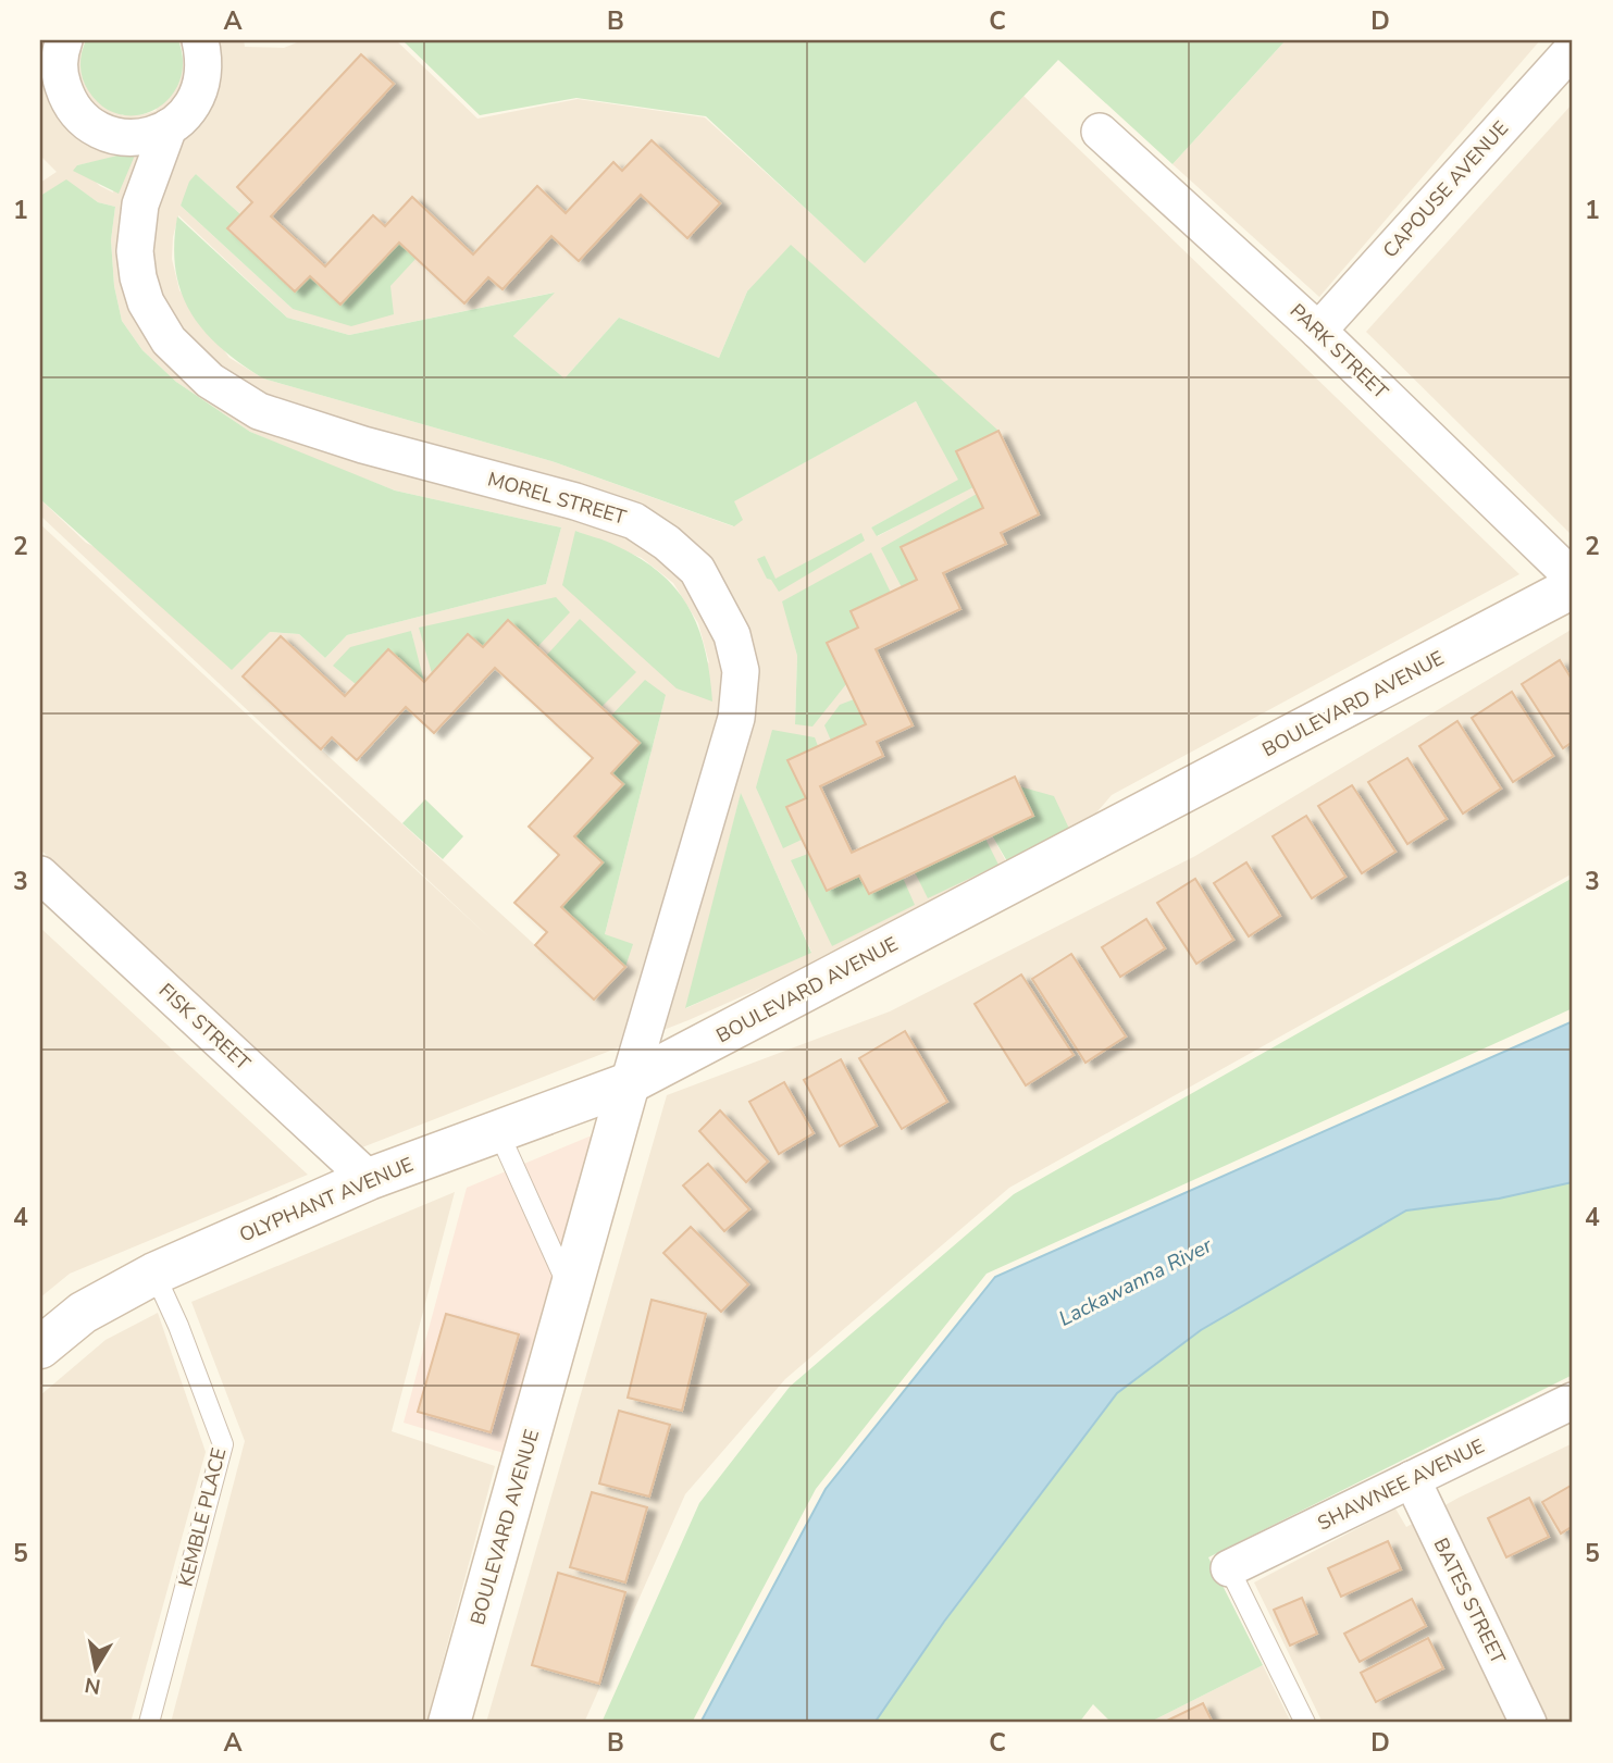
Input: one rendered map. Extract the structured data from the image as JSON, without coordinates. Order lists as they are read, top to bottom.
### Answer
{
  "streets": {
    "street": [
      "CAPOUSE AVENUE",
      "PARK STREET",
      "MOREL STREET",
      "BOULEVARD AVENUE",
      "FISK STREET",
      "OLYPHANT AVENUE",
      "SHAWNEE AVENUE",
      "BATES STREET"
    ],
    "lane": ["KEMBLE PLACE"]
  },
  "crossings": [
    ["CAPOUSE AVENUE", "PARK STREET"],
    ["MOREL STREET", "BOULEVARD AVENUE"],
    ["MOREL STREET", "OLYPHANT AVENUE"],
    ["BOULEVARD AVENUE", "OLYPHANT AVENUE"],
    ["FISK STREET", "OLYPHANT AVENUE"],
    ["OLYPHANT AVENUE", "KEMBLE PLACE"],
    ["SHAWNEE AVENUE", "BATES STREET"]
  ],
  "water": ["Lackawanna River"],
  "north": "bottom",
  "grid": {
    "columns": [
      "A",
      "B",
      "C",
      "D"
    ],
    "rows": [
      "1",
      "2",
      "3",
      "4",
      "5"
    ]
  }
}
